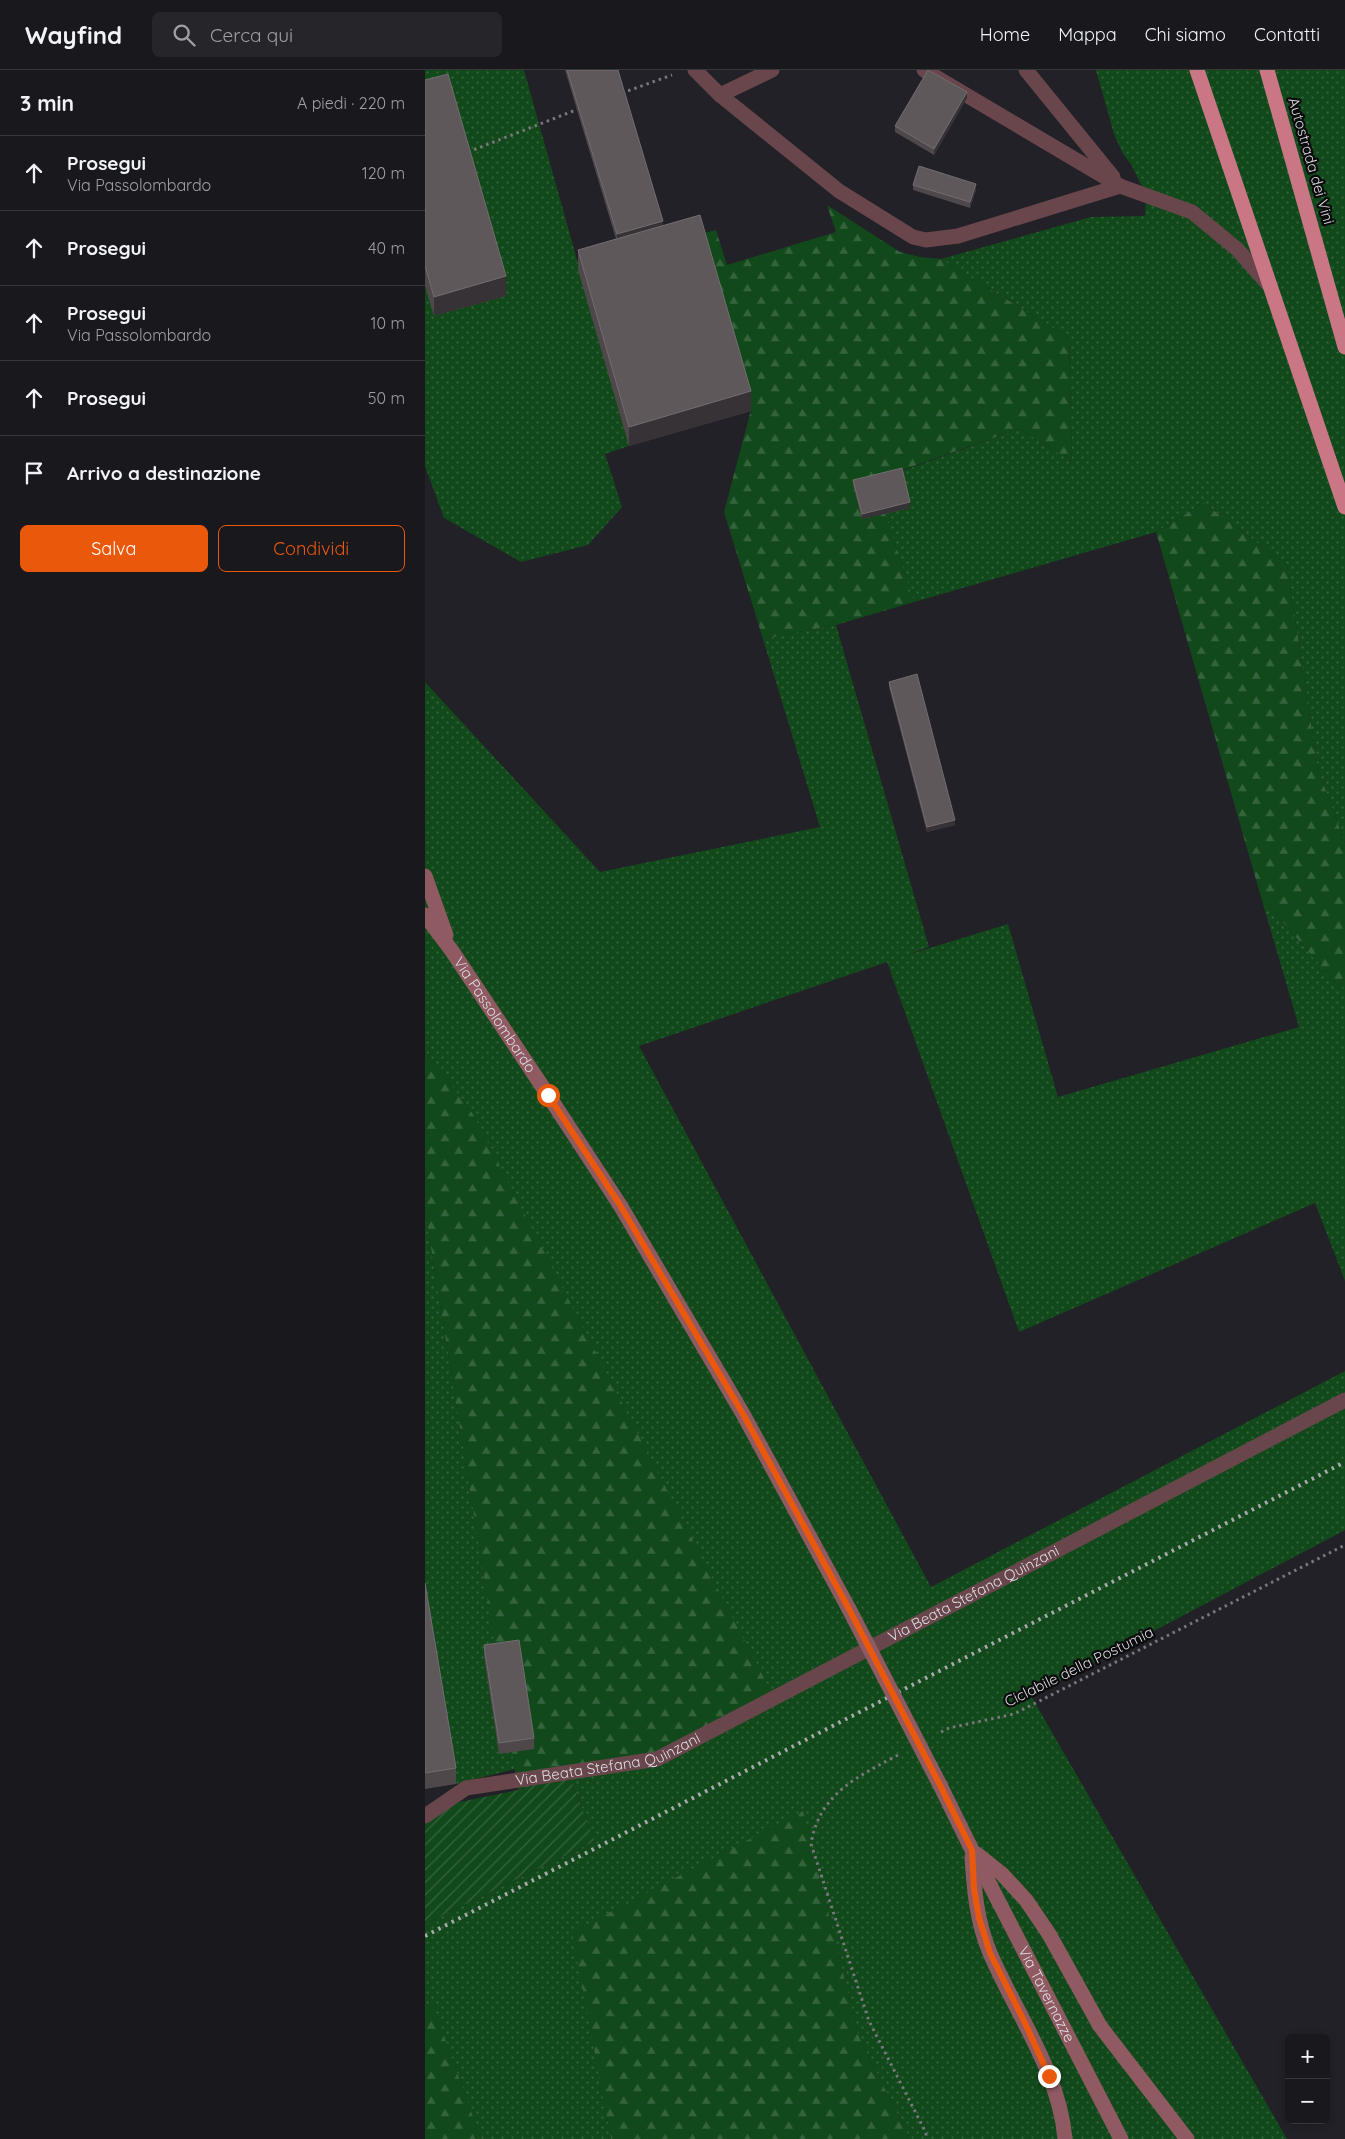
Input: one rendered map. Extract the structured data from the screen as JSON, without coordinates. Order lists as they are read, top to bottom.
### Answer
{
  "streets": {
    "highway": ["Autostrada dei Vini"],
    "main road": ["Via Passolombardo", "Via Tavernazze"],
    "lane": ["Via Beata Stefana Quinzani"],
    "path": ["Ciclabile della Postumia"]
  },
  "crossings": [
    ["Via Passolombardo", "Via Tavernazze"]
  ],
  "page": {
    "header": "Wayfind",
    "search": "Cerca qui",
    "nav": [
      "Home",
      "Mappa",
      "Chi siamo",
      "Contatti"
    ],
    "heading": ["3 min", "A piedi · 220 m"],
    "list": [
      ["Prosegui", "Via Passolombardo", "120 m"],
      ["Prosegui", "40 m"],
      ["Prosegui", "Via Passolombardo", "10 m"],
      ["Prosegui", "50 m"],
      "Arrivo a destinazione"
    ],
    "buttons": ["Salva", "Condividi"],
    "map_buttons": ["+", "−"]
  }
}
